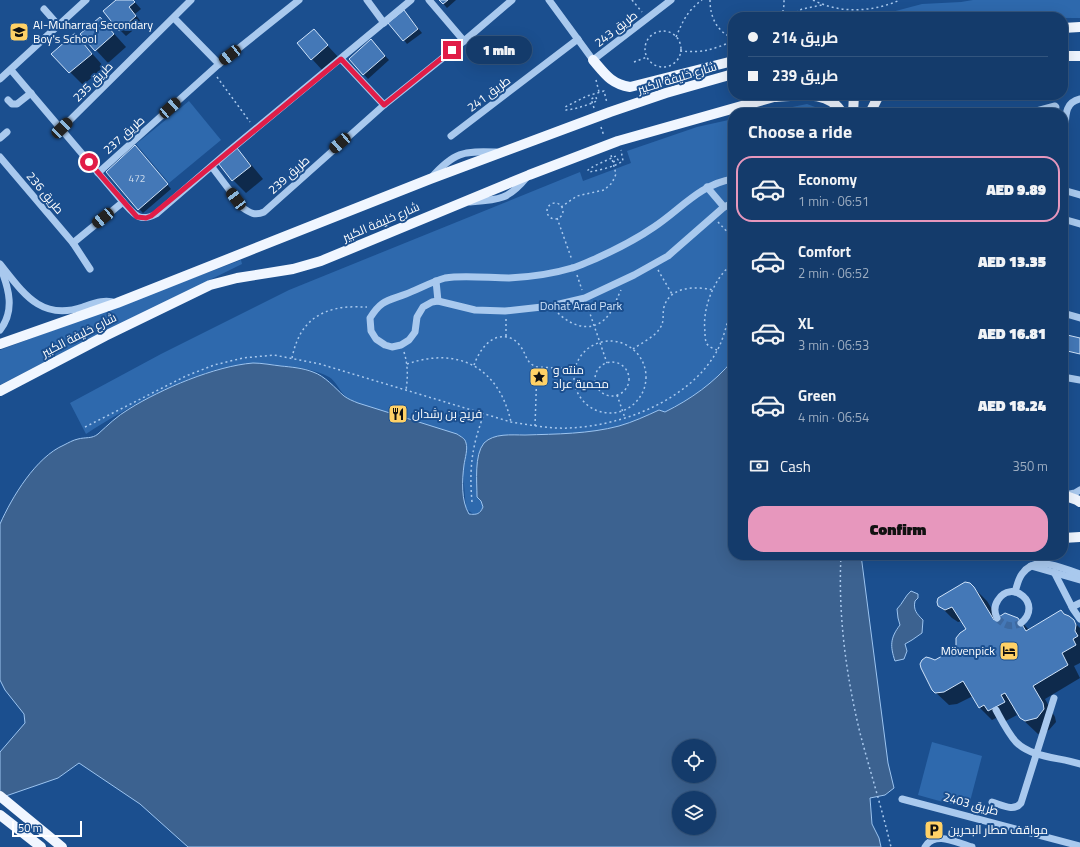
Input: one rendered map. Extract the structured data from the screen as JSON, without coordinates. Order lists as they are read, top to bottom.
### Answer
{
  "streets": {
    "main road": ["شارع خليفة الكبير"],
    "street": [
      "طريق 243",
      "طريق 235",
      "طريق 241",
      "طريق 237",
      "طريق 239",
      "طريق 236",
      "طريق 2403"
    ]
  },
  "parks": ["Dohat Arad Park"],
  "places": {
    "school or university": ["Al-Muharraq Secondary Boy's School"],
    "place": ["منته و محمية عراد"],
    "restaurant": ["فريج بن رشدان"],
    "hotel": ["Mövenpick"],
    "parking": ["مواقف مطار البحرين"]
  },
  "house_numbers": ["472"],
  "scale_bar": "50 m",
  "page": {
    "banner": ["طريق 214", "طريق 239"],
    "bubble": "1 min",
    "heading": "Choose a ride",
    "list": [
      {
        "name": "Economy",
        "note": "1 min · 06:51",
        "value": "AED 9.89"
      },
      {
        "name": "Comfort",
        "note": "2 min · 06:52",
        "value": "AED 13.35"
      },
      {
        "name": "XL",
        "note": "3 min · 06:53",
        "value": "AED 16.81"
      },
      {
        "name": "Green",
        "note": "4 min · 06:54",
        "value": "AED 18.24"
      }
    ],
    "pay": ["Cash", "350 m"],
    "buttons": "Confirm",
    "scale": "50 m"
  }
}
